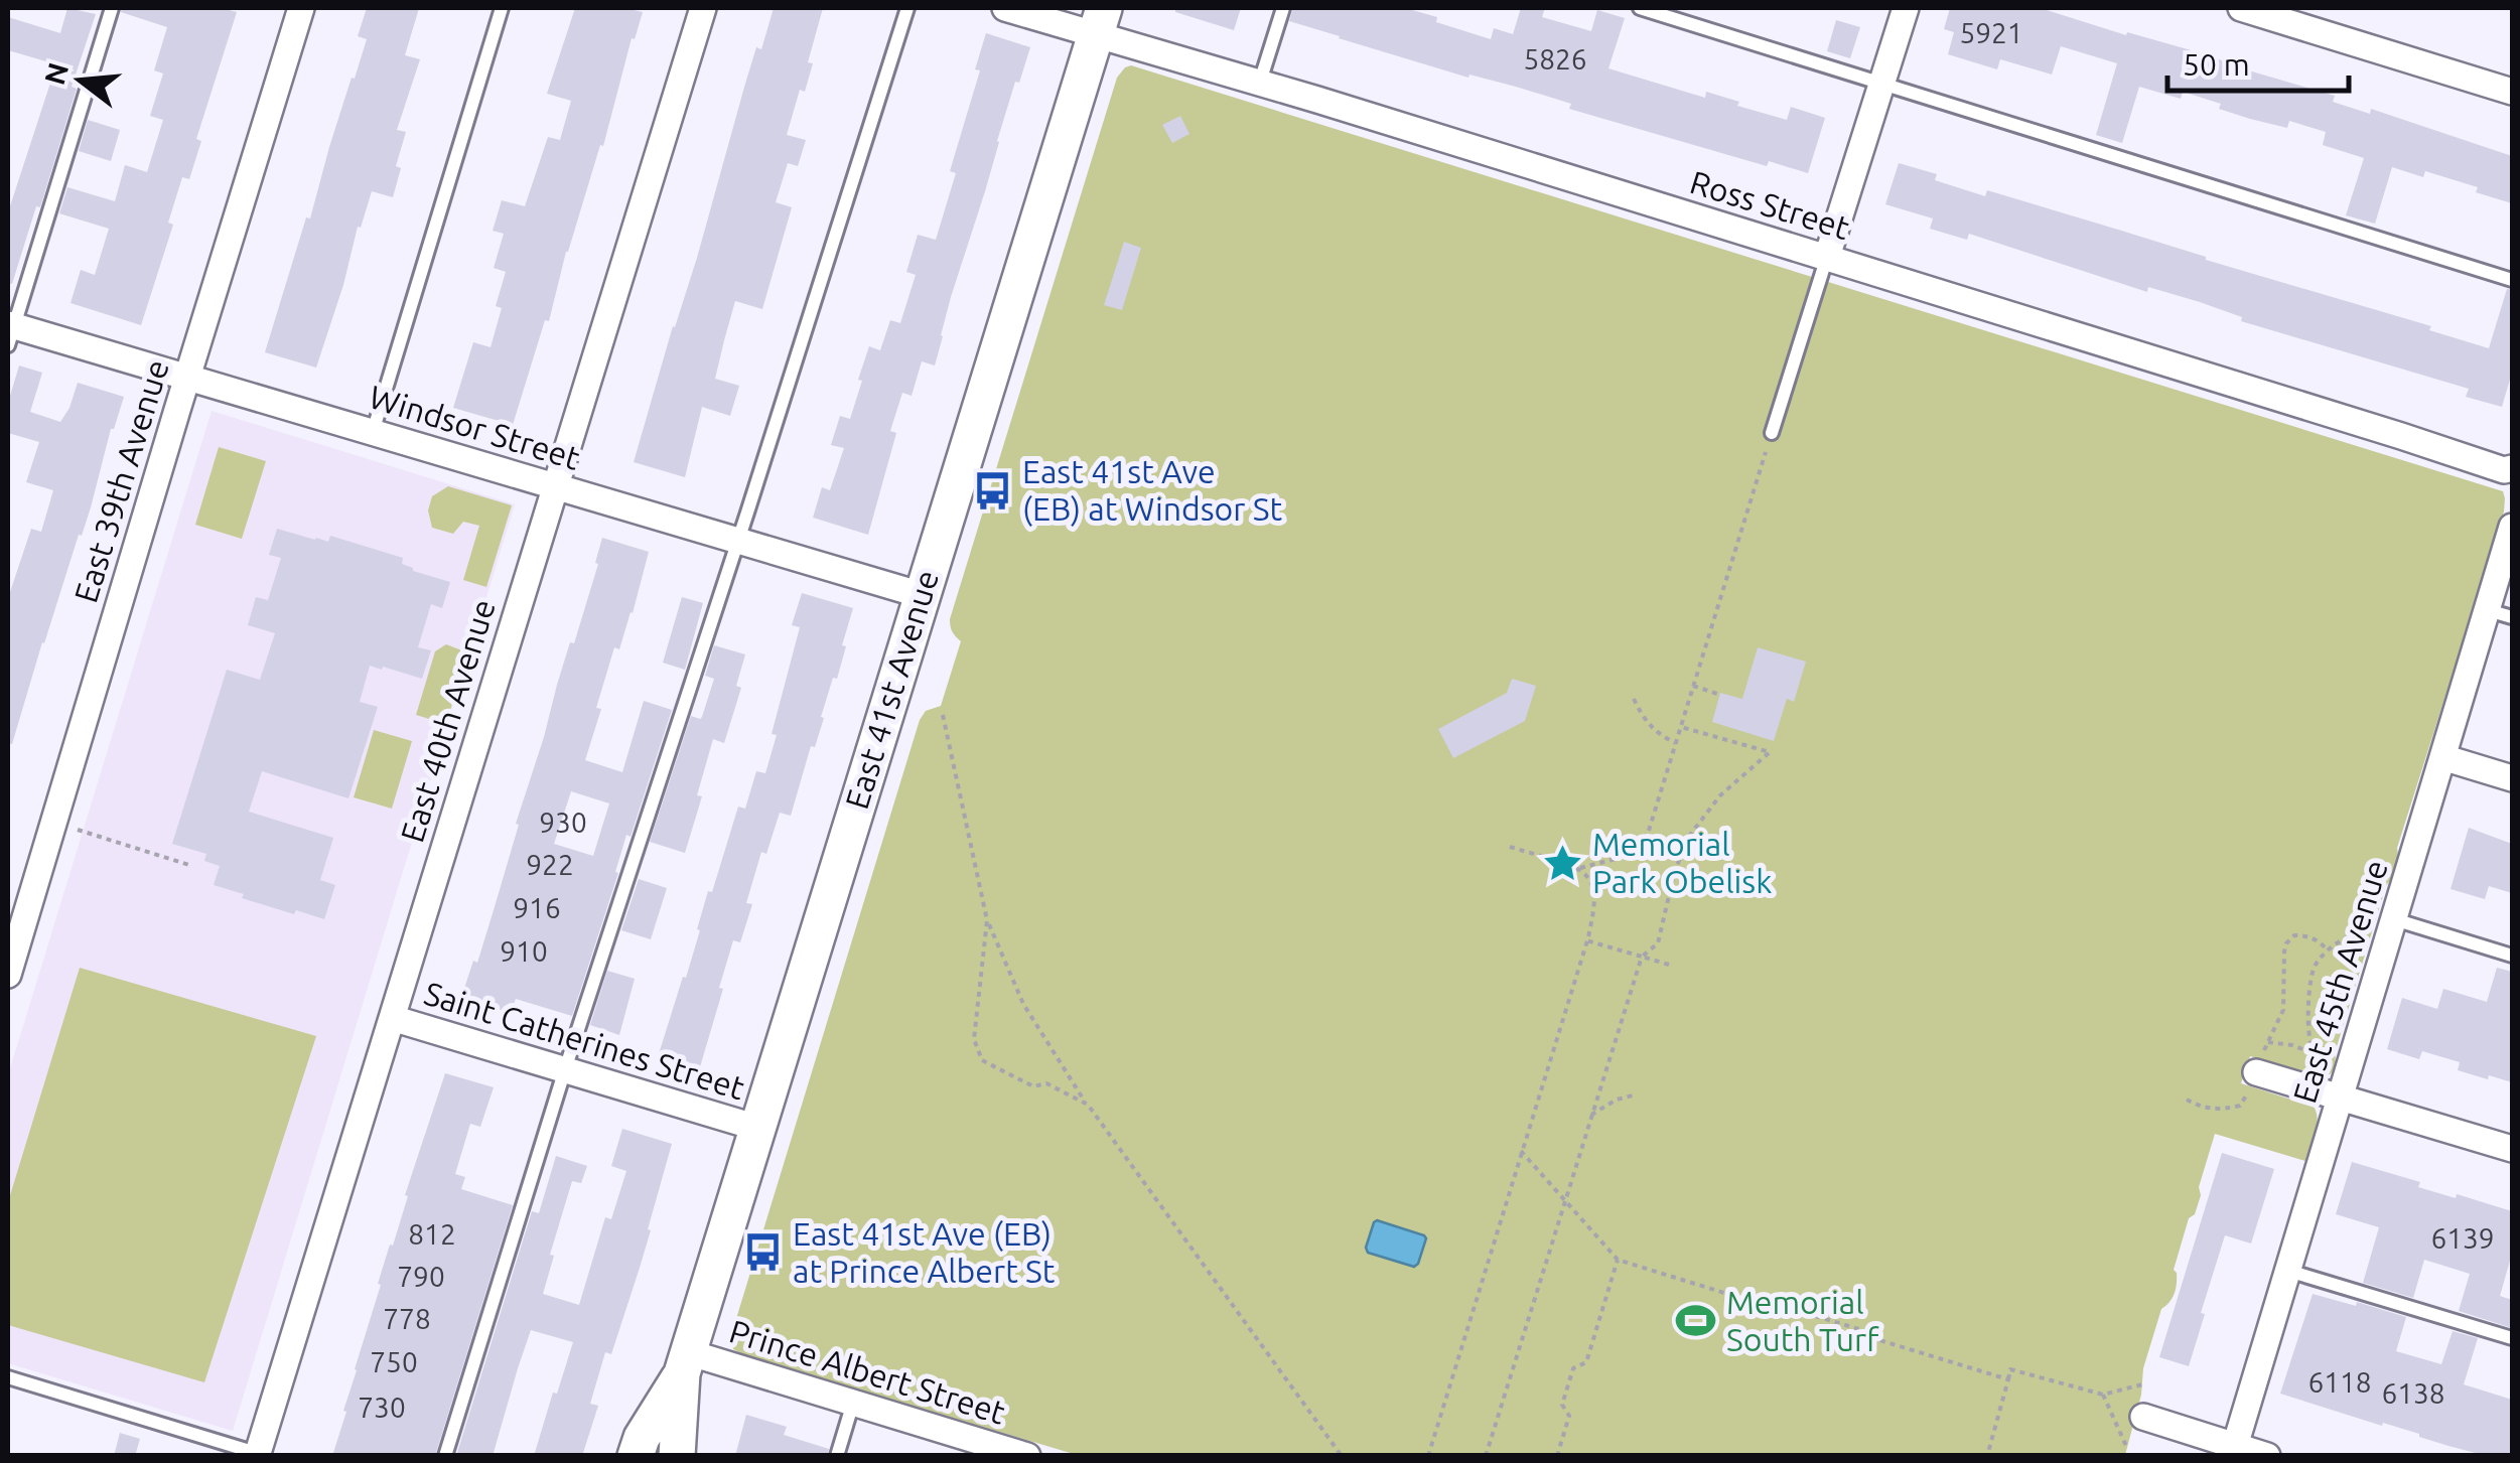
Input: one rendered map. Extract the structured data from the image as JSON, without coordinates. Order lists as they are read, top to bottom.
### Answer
{
  "streets": {
    "main road": ["East 41st Avenue"],
    "street": [
      "Ross Street",
      "Windsor Street",
      "East 39th Avenue",
      "East 40th Avenue",
      "East 45th Avenue",
      "Saint Catherines Street",
      "Prince Albert Street"
    ]
  },
  "crossings": [
    ["Ross Street", "East 41st Avenue"],
    ["Windsor Street", "East 39th Avenue"],
    ["Windsor Street", "East 41st Avenue"],
    ["Windsor Street", "East 40th Avenue"],
    ["East 41st Avenue", "Saint Catherines Street"],
    ["East 41st Avenue", "Prince Albert Street"],
    ["East 40th Avenue", "Saint Catherines Street"]
  ],
  "places": {
    "bus stop": ["East 41st Ave (EB) at Windsor St", "East 41st Ave (EB) at Prince Albert St"],
    "place": ["Memorial Park Obelisk"],
    "sports": ["Memorial South Turf"]
  },
  "house_numbers": [
    "5921",
    "5826",
    "930",
    "922",
    "916",
    "910",
    "812",
    "6139",
    "790",
    "778",
    "750",
    "6118",
    "6138",
    "730"
  ],
  "scale_bar": "50 m",
  "north": "left"
}
